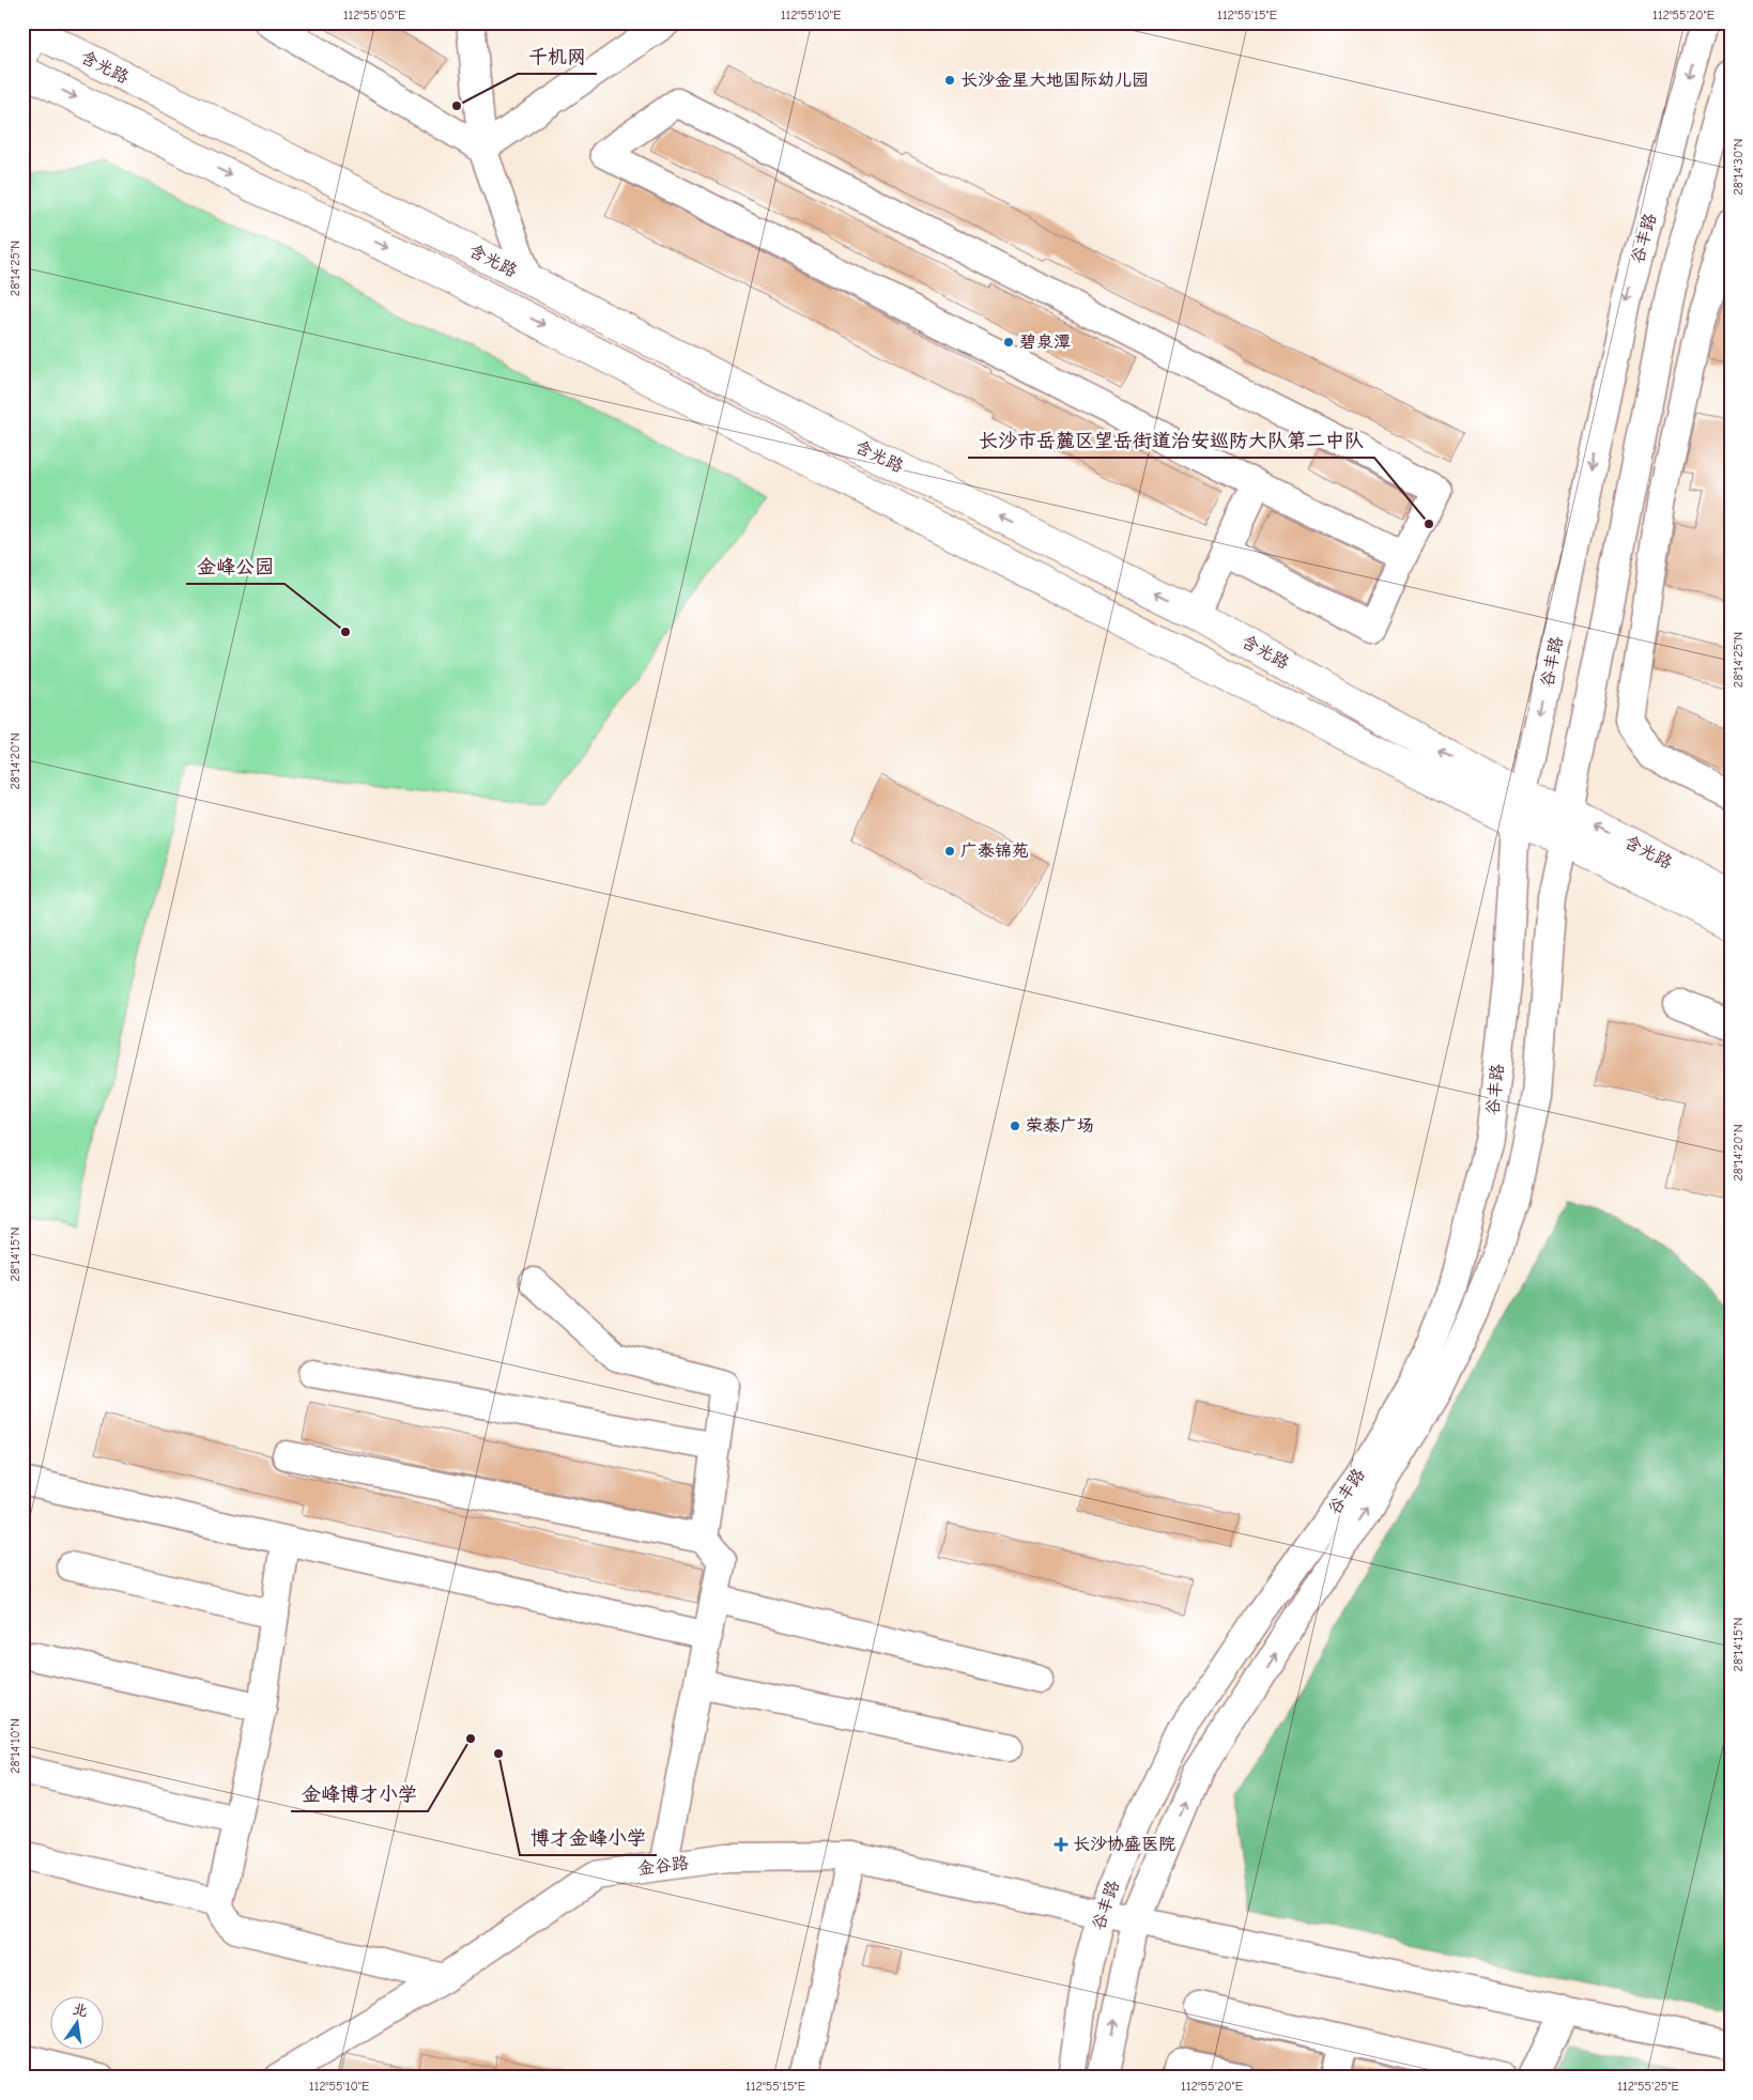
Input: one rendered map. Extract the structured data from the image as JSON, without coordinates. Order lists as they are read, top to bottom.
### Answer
{
  "streets": {
    "main road": ["含光路"],
    "street": ["谷丰路", "金谷路"]
  },
  "crossings": [
    ["含光路", "谷丰路"],
    ["谷丰路", "金谷路"]
  ],
  "places": {
    "other": [
      "长沙金星大地国际幼儿园",
      "千机网",
      "碧泉潭",
      "长沙市岳麓区望岳街道治安巡防大队第二中队",
      "金峰公园",
      "广泰锦苑",
      "荣泰广场",
      "金峰博才小学",
      "博才金峰小学"
    ],
    "health": ["长沙协盛医院"]
  },
  "north": "top",
  "coordinates": [
    "112°55'05\"E",
    "112°55'10\"E",
    "112°55'15\"E",
    "112°55'20\"E",
    "28°14'30\"N",
    "28°14'25\"N",
    "28°14'20\"N",
    "28°14'15\"N",
    "28°14'10\"N",
    "112°55'25\"E"
  ]
}
